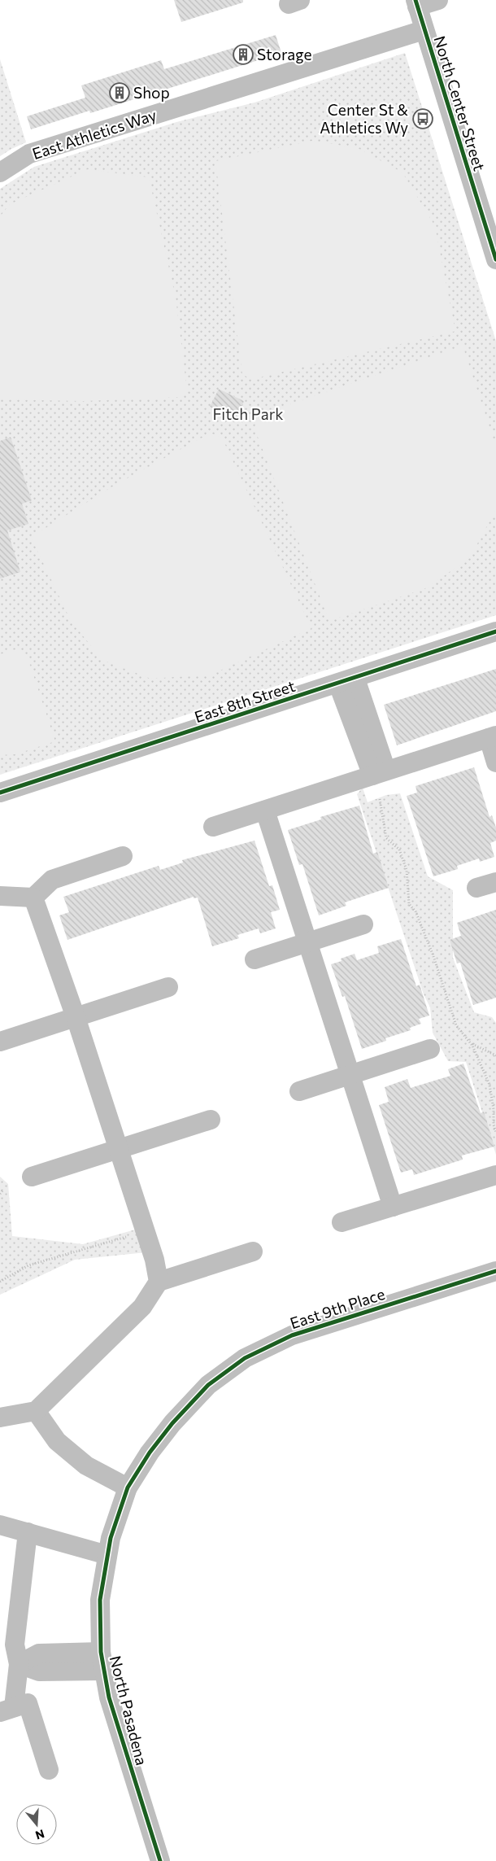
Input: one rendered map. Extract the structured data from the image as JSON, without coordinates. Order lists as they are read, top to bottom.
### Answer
{
  "streets": {
    "street": [
      "North Center Street",
      "East Athletics Way",
      "East 8th Street",
      "East 9th Place",
      "North Pasadena"
    ]
  },
  "crossings": [
    ["North Center Street", "East Athletics Way"],
    ["East 9th Place", "North Pasadena"]
  ],
  "parks": ["Fitch Park"],
  "places": {
    "building": ["Storage", "Shop"],
    "bus stop": ["Center St & Athletics Wy"]
  },
  "north": "bottom"
}
